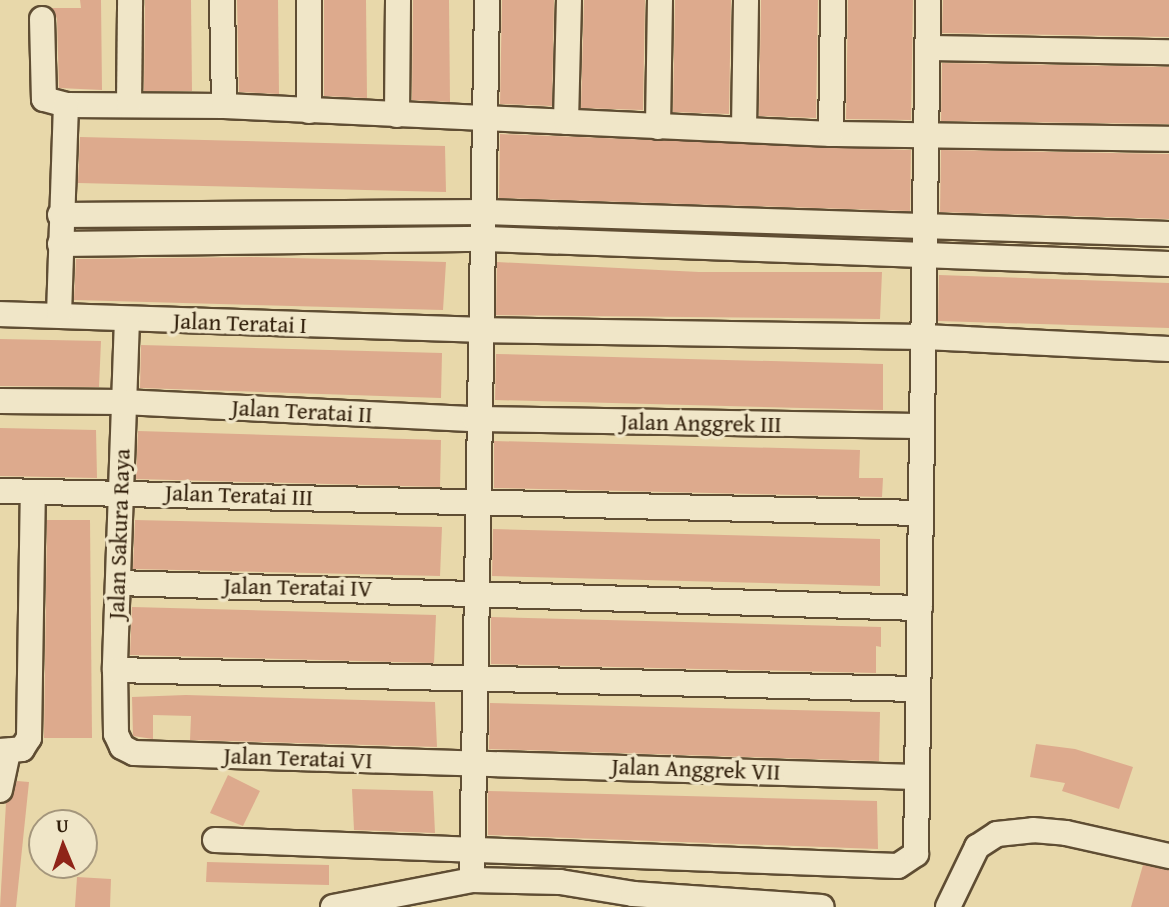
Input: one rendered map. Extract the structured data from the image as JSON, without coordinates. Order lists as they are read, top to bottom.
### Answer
{
  "streets": {
    "street": [
      "Jalan Teratai I",
      "Jalan Teratai II",
      "Jalan Anggrek III",
      "Jalan Teratai III",
      "Jalan Sakura Raya",
      "Jalan Teratai IV",
      "Jalan Teratai VI",
      "Jalan Anggrek VII"
    ]
  },
  "crossings": [
    ["Jalan Teratai I", "Jalan Sakura Raya"],
    ["Jalan Teratai II", "Jalan Anggrek III"],
    ["Jalan Teratai II", "Jalan Sakura Raya"],
    ["Jalan Teratai III", "Jalan Sakura Raya"],
    ["Jalan Sakura Raya", "Jalan Teratai IV"],
    ["Jalan Sakura Raya", "Jalan Teratai VI"],
    ["Jalan Teratai VI", "Jalan Anggrek VII"]
  ],
  "north": "top"
}
